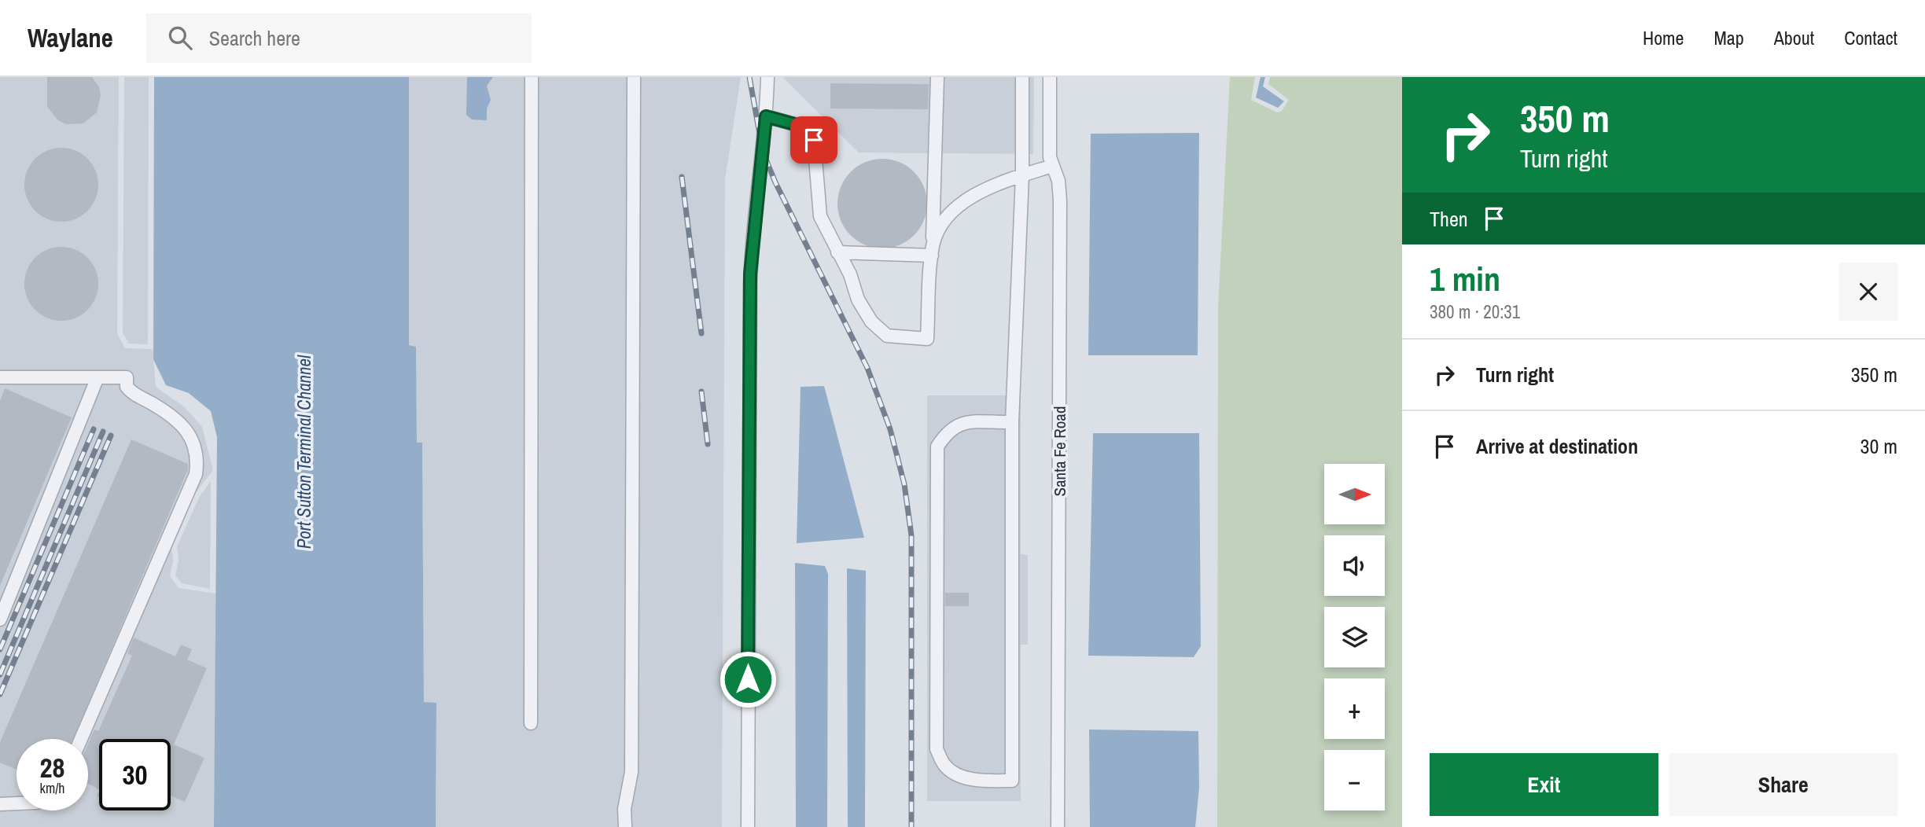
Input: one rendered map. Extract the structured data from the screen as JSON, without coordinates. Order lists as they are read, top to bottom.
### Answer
{
  "streets": {
    "street": ["Santa Fe Road"]
  },
  "water": ["Port Sutton Terminal Channel"],
  "north": "right",
  "page": {
    "header": "Waylane",
    "search": "Search here",
    "nav": [
      "Home",
      "Map",
      "About",
      "Contact"
    ],
    "turn": ["350 m", "Turn right"],
    "then": "Then",
    "heading": ["1 min", "380 m · 20:31"],
    "list": [
      {
        "name": "Turn right",
        "value": "350 m"
      },
      {
        "name": "Arrive at destination",
        "value": "30 m"
      }
    ],
    "map_buttons": ["+", "−"],
    "speed": "28 km/h",
    "limit": "30",
    "buttons": ["Exit", "Share"]
  }
}
